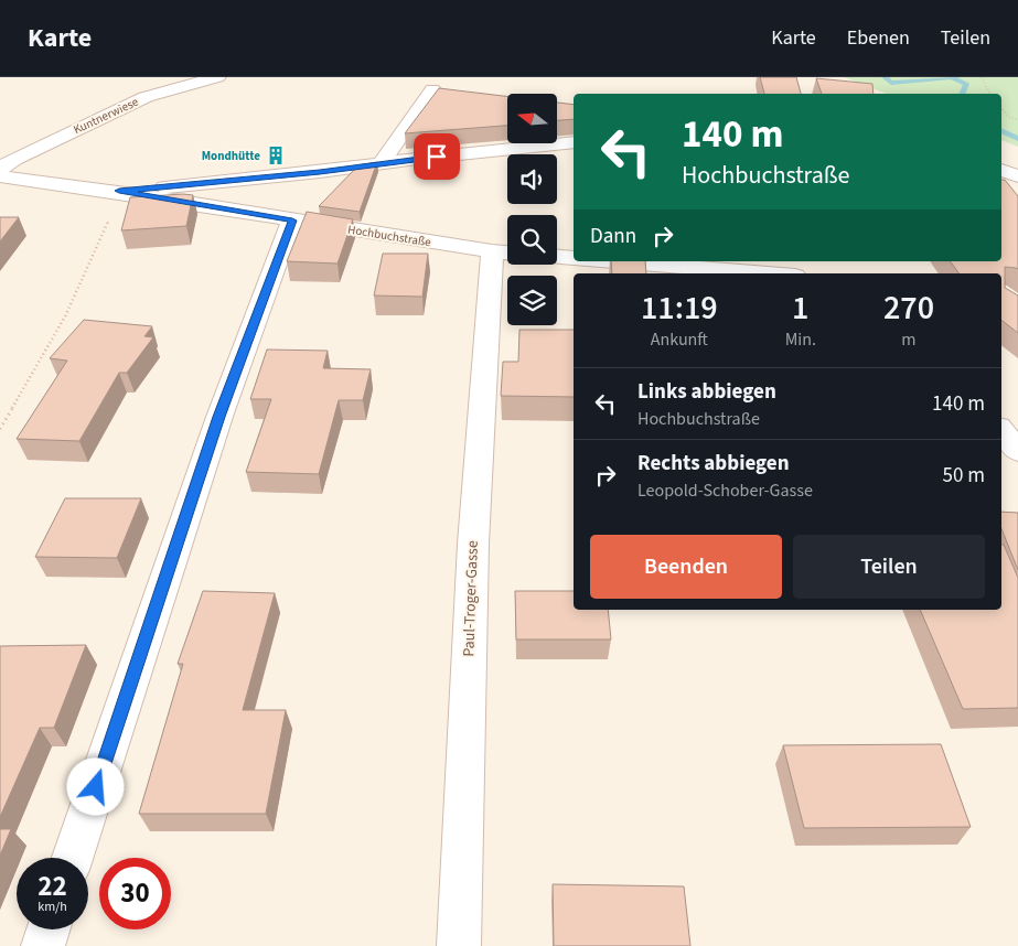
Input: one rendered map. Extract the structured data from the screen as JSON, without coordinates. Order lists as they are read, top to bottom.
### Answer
{
  "streets": {
    "street": ["Kuntnerwiese", "Hochbuchstraße", "Paul-Troger-Gasse"]
  },
  "crossings": [
    ["Hochbuchstraße", "Paul-Troger-Gasse"]
  ],
  "places": {
    "building": ["Mondhütte"]
  },
  "north": "left",
  "page": {
    "header": "Karte",
    "nav": ["Karte", "Ebenen", "Teilen"],
    "turn": ["140 m", "Hochbuchstraße"],
    "then": "Dann",
    "eta": [
      "11:19",
      "Ankunft",
      "1",
      "Min.",
      "270",
      "m"
    ],
    "list": [
      {
        "name": "Links abbiegen",
        "note": "Hochbuchstraße",
        "value": "140 m"
      },
      {
        "name": "Rechts abbiegen",
        "note": "Leopold-Schober-Gasse",
        "value": "50 m"
      }
    ],
    "buttons": ["Beenden", "Teilen"],
    "speed": "22 km/h",
    "limit": "30"
  }
}
